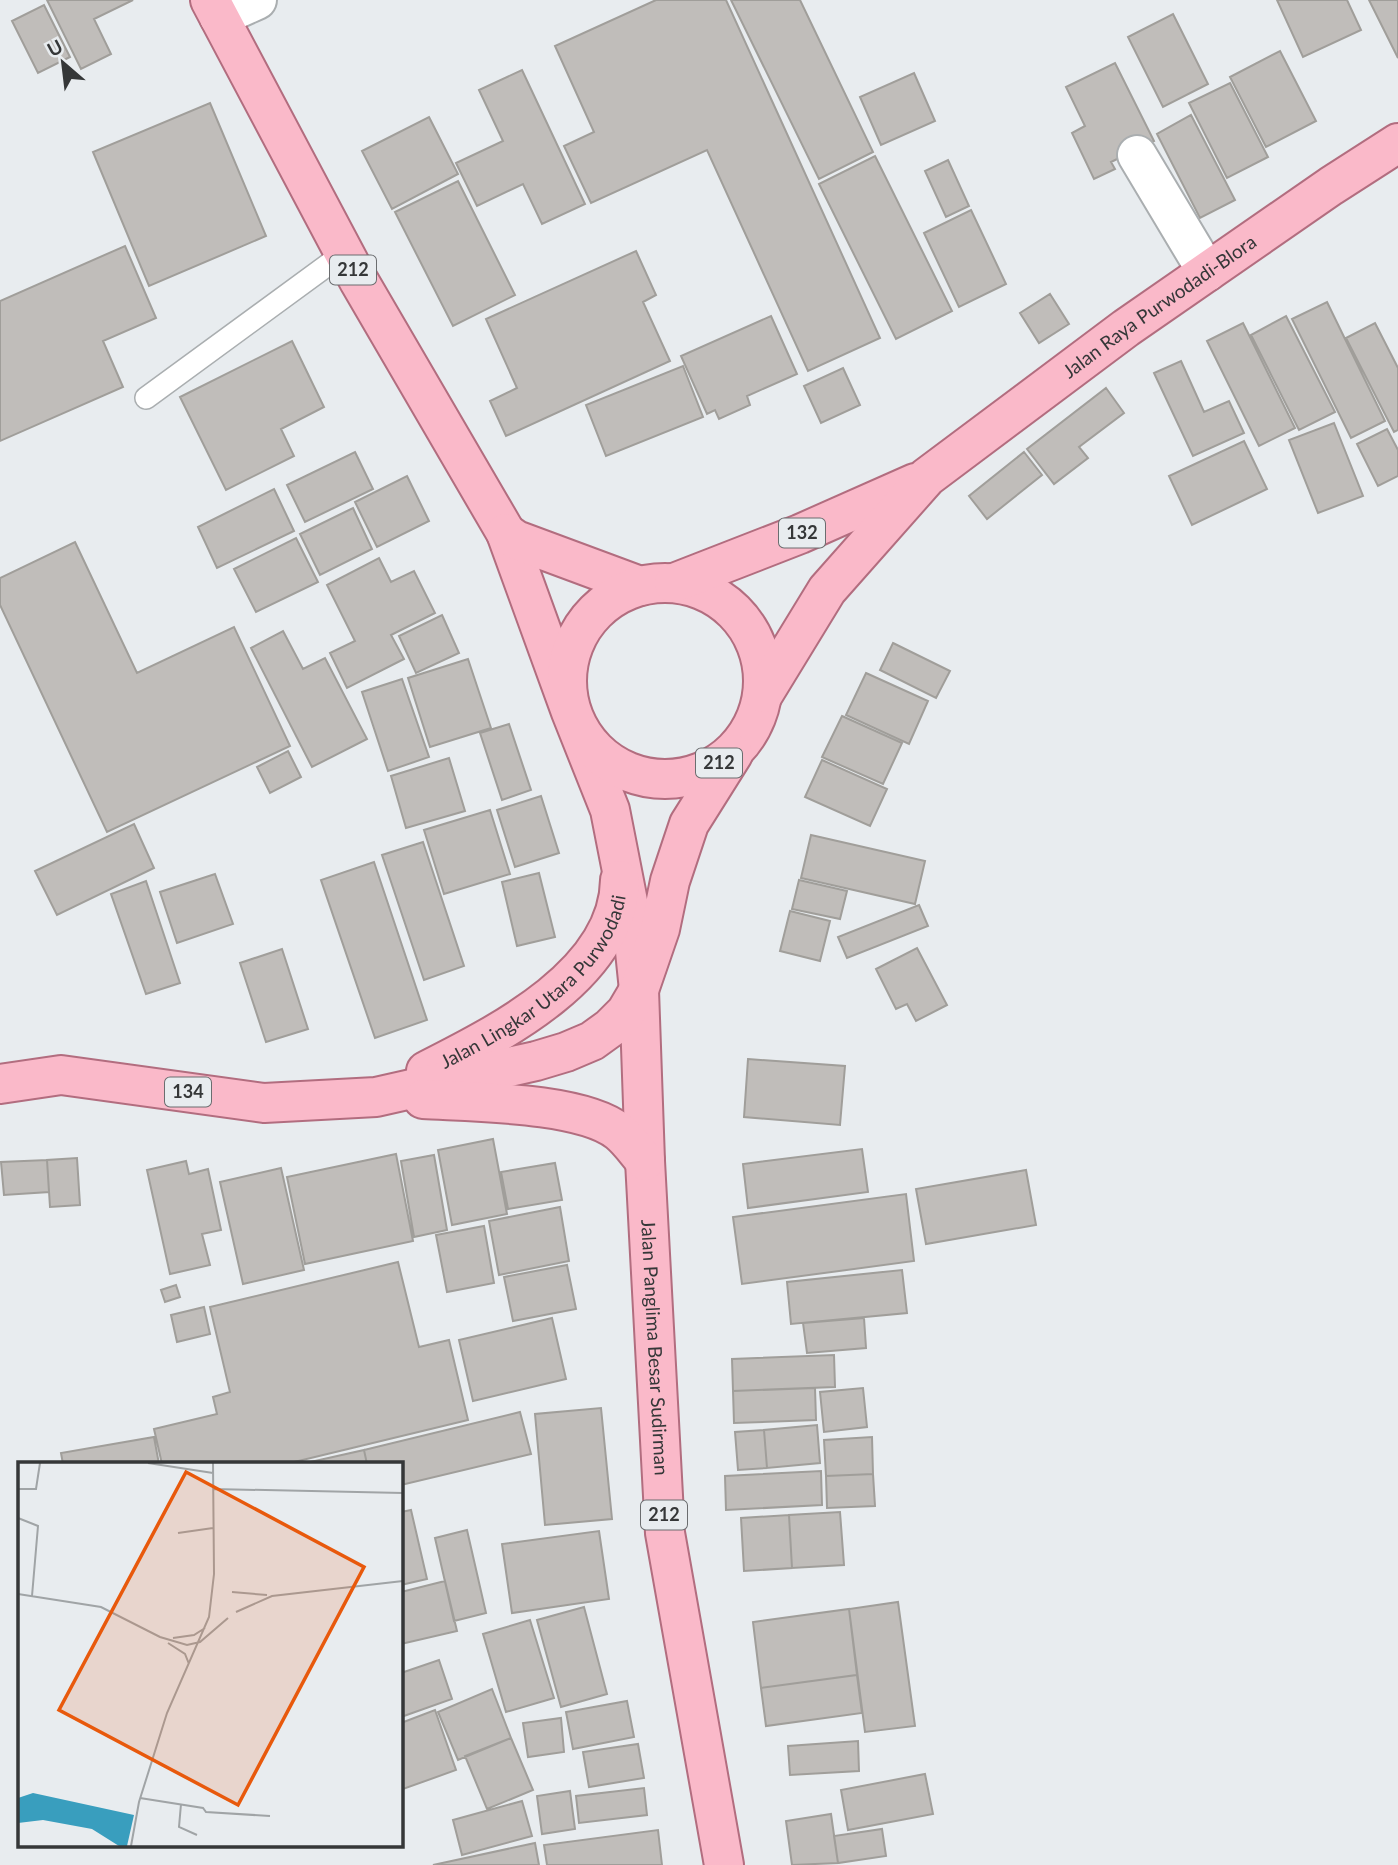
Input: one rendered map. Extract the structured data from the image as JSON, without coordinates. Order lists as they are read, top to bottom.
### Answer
{
  "streets": {
    "main road": [
      "212",
      "Jalan Raya Purwodadi-Blora",
      "132",
      "Jalan Lingkar Utara Purwodadi",
      "134",
      "Jalan Panglima Besar Sudirman"
    ]
  },
  "crossings": [
    ["212", "Jalan Raya Purwodadi-Blora"],
    ["212", "Jalan Lingkar Utara Purwodadi"],
    ["212", "134"],
    ["212", "Jalan Panglima Besar Sudirman"],
    ["Jalan Lingkar Utara Purwodadi", "134"],
    ["134", "Jalan Panglima Besar Sudirman"]
  ],
  "north": "top left"
}
